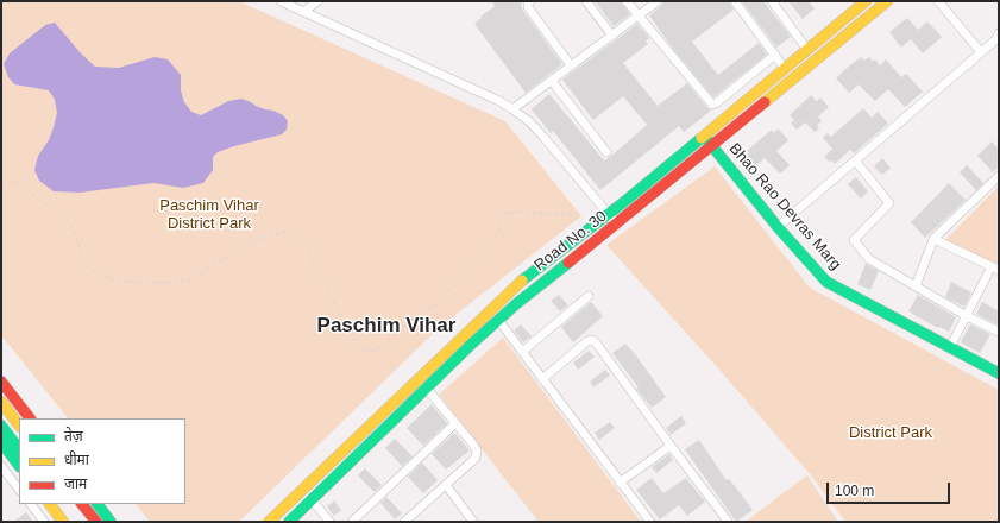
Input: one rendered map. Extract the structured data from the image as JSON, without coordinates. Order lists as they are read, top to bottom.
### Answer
{
  "streets": {
    "street": ["Bhao Rao Devras Marg", "Road No. 30"]
  },
  "crossings": [
    ["Bhao Rao Devras Marg", "Road No. 30"]
  ],
  "districts": ["Paschim Vihar"],
  "parks": ["Paschim Vihar District Park", "District Park"],
  "legend": ["तेज़", "धीमा", "जाम"],
  "scale_bar": "100 m"
}
